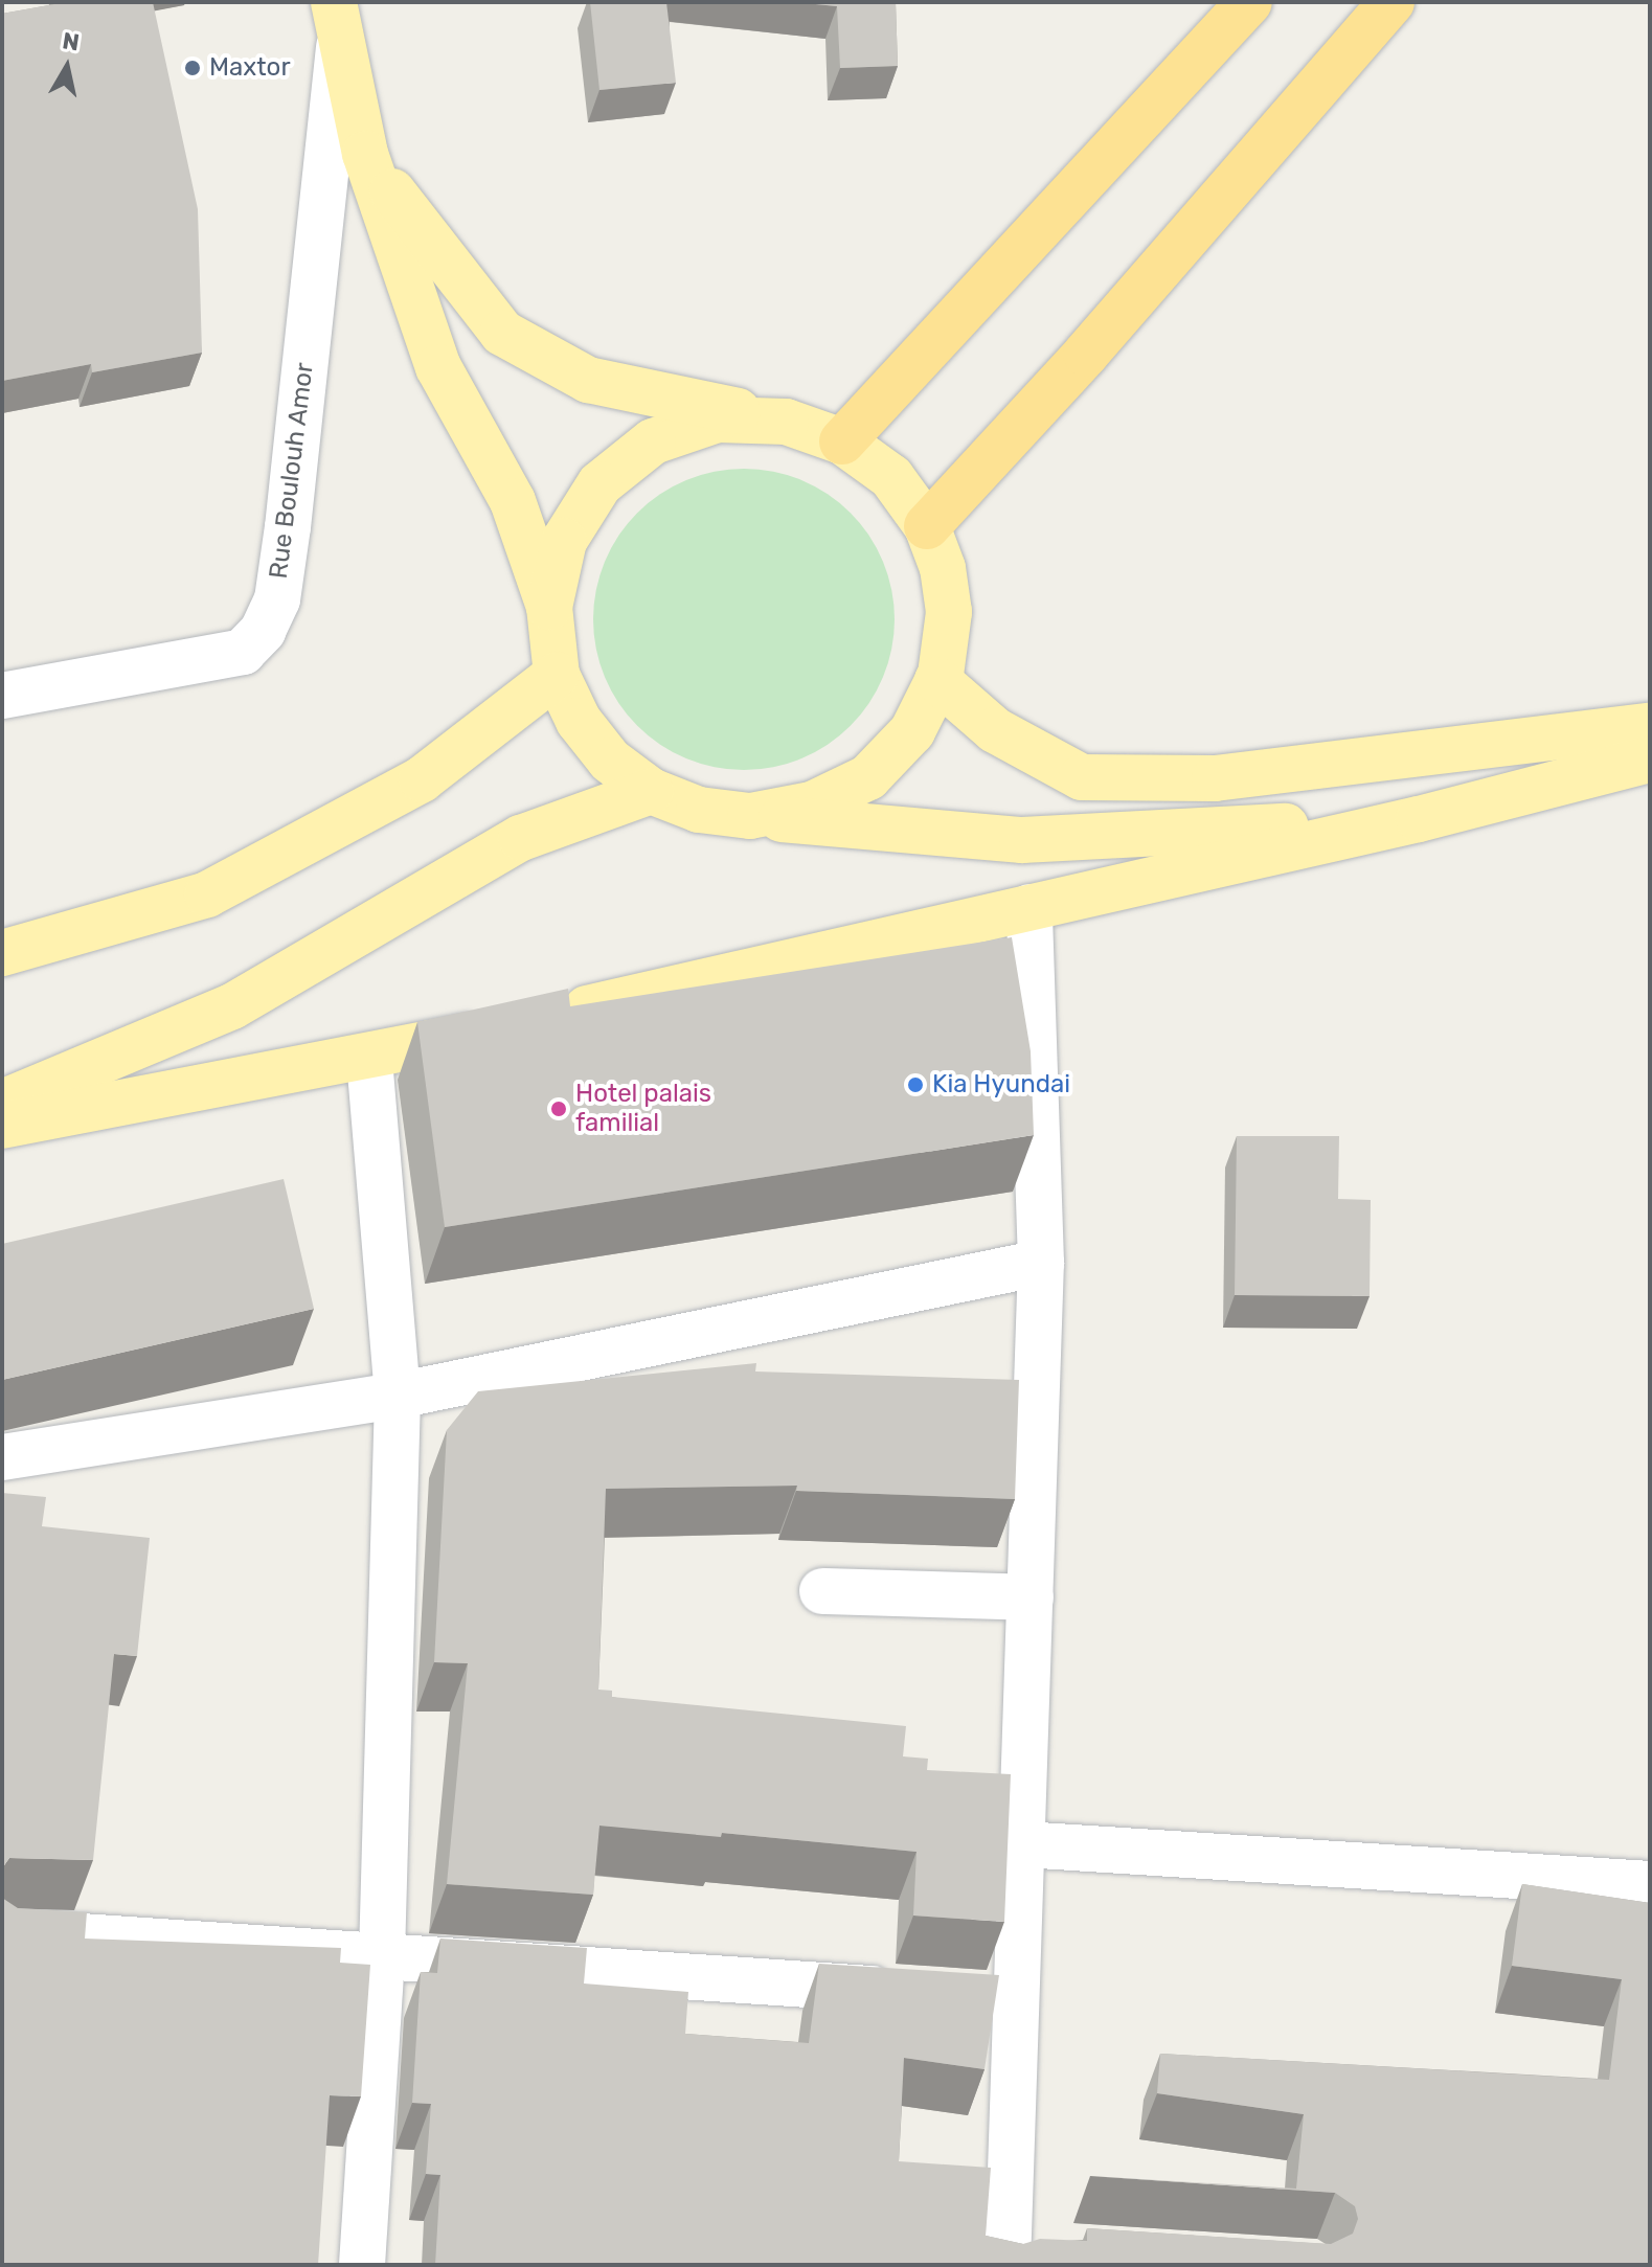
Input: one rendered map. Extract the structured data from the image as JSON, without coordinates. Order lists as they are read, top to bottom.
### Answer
{
  "streets": {
    "street": ["Rue Boulouh Amor"]
  },
  "places": ["Maxtor", "Kia Hyundai", "Hotel palais familial"],
  "north": "top"
}
